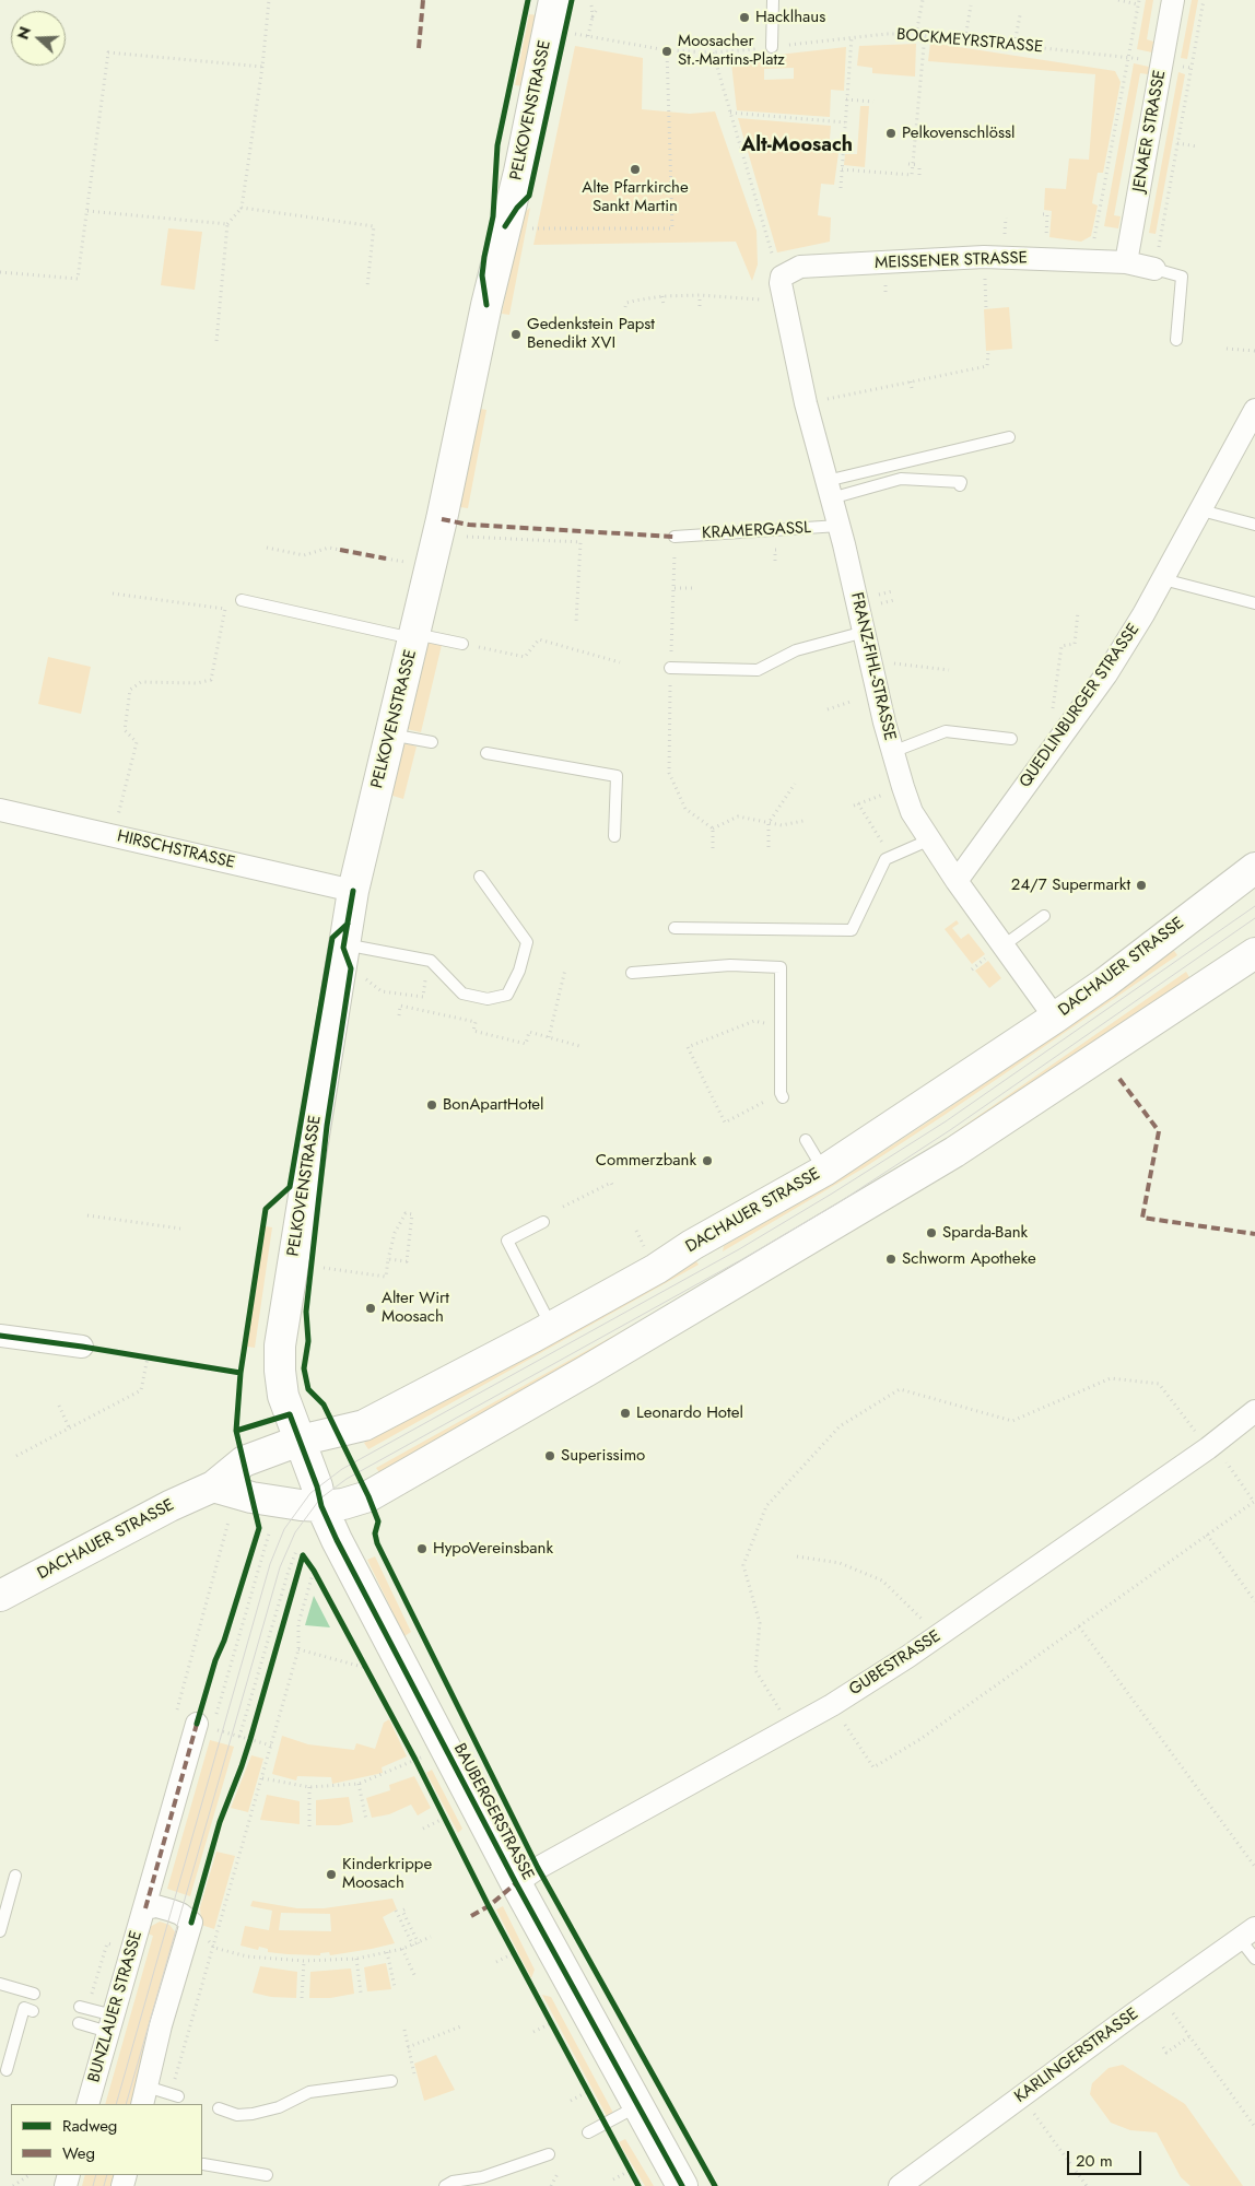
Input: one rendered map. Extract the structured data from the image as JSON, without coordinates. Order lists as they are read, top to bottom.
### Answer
{
  "streets": {
    "main road": ["PELKOVENSTRASSE", "DACHAUER STRASSE", "BAUBERGERSTRASSE"],
    "street": [
      "JENAER STRASSE",
      "MEISSENER STRASSE",
      "FRANZ-FIHL-STRASSE",
      "QUEDLINBURGER STRASSE",
      "HIRSCHSTRASSE",
      "GUBESTRASSE",
      "BUNZLAUER STRASSE",
      "KARLINGERSTRASSE"
    ],
    "lane": ["KRAMERGASSL"],
    "path": ["BOCKMEYRSTRASSE"]
  },
  "crossings": [
    ["BOCKMEYRSTRASSE", "JENAER STRASSE"],
    ["PELKOVENSTRASSE", "HIRSCHSTRASSE"],
    ["PELKOVENSTRASSE", "DACHAUER STRASSE"],
    ["PELKOVENSTRASSE", "BAUBERGERSTRASSE"],
    ["JENAER STRASSE", "MEISSENER STRASSE"],
    ["MEISSENER STRASSE", "FRANZ-FIHL-STRASSE"],
    ["KRAMERGASSL", "FRANZ-FIHL-STRASSE"],
    ["FRANZ-FIHL-STRASSE", "QUEDLINBURGER STRASSE"],
    ["FRANZ-FIHL-STRASSE", "DACHAUER STRASSE"],
    ["DACHAUER STRASSE", "BAUBERGERSTRASSE"],
    ["GUBESTRASSE", "BAUBERGERSTRASSE"]
  ],
  "districts": ["Alt-Moosach"],
  "places": [
    "Hacklhaus",
    "Moosacher St.-Martins-Platz",
    "Pelkovenschlössl",
    "Alte Pfarrkirche Sankt Martin",
    "Gedenkstein Papst Benedikt XVI",
    "24/7 Supermarkt",
    "BonApartHotel",
    "Commerzbank",
    "Sparda-Bank",
    "Schworm Apotheke",
    "Alter Wirt Moosach",
    "Leonardo Hotel",
    "Superissimo",
    "HypoVereinsbank",
    "Kinderkrippe Moosach"
  ],
  "legend": ["Radweg", "Weg"],
  "scale_bar": "20 m",
  "north": "left"
}
